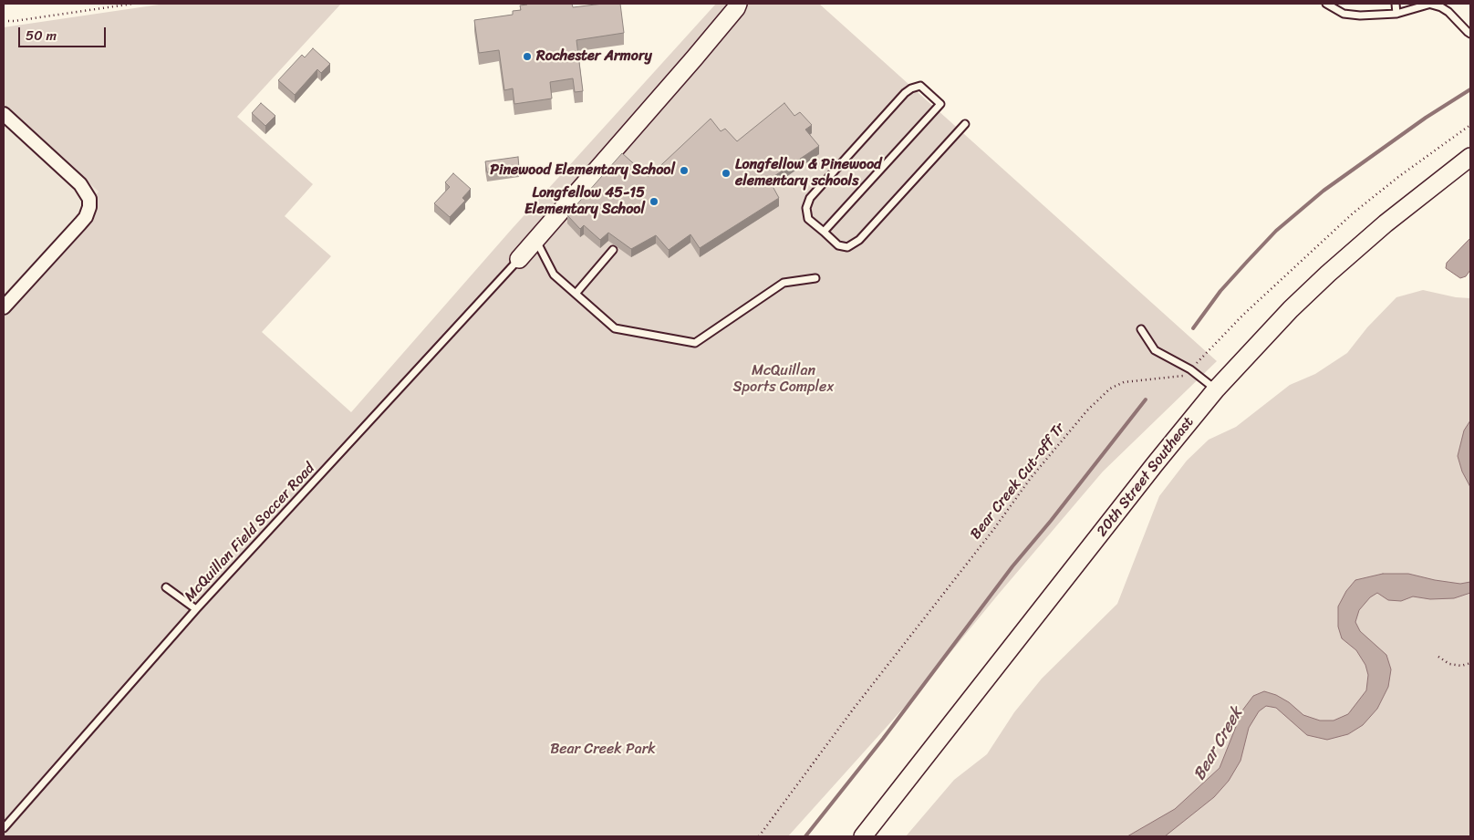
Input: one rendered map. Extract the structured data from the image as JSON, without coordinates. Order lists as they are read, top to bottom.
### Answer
{
  "streets": {
    "street": ["20th Street Southeast"],
    "lane": ["McQuillan Field Soccer Road"],
    "path": ["Bear Creek Cut-off Tr"]
  },
  "water": ["Bear Creek"],
  "parks": ["McQuillan Sports Complex", "Bear Creek Park"],
  "places": [
    "Rochester Armory",
    "Pinewood Elementary School",
    "Longfellow & Pinewood elementary schools",
    "Longfellow 45-15 Elementary School"
  ],
  "scale_bar": "50 m"
}
